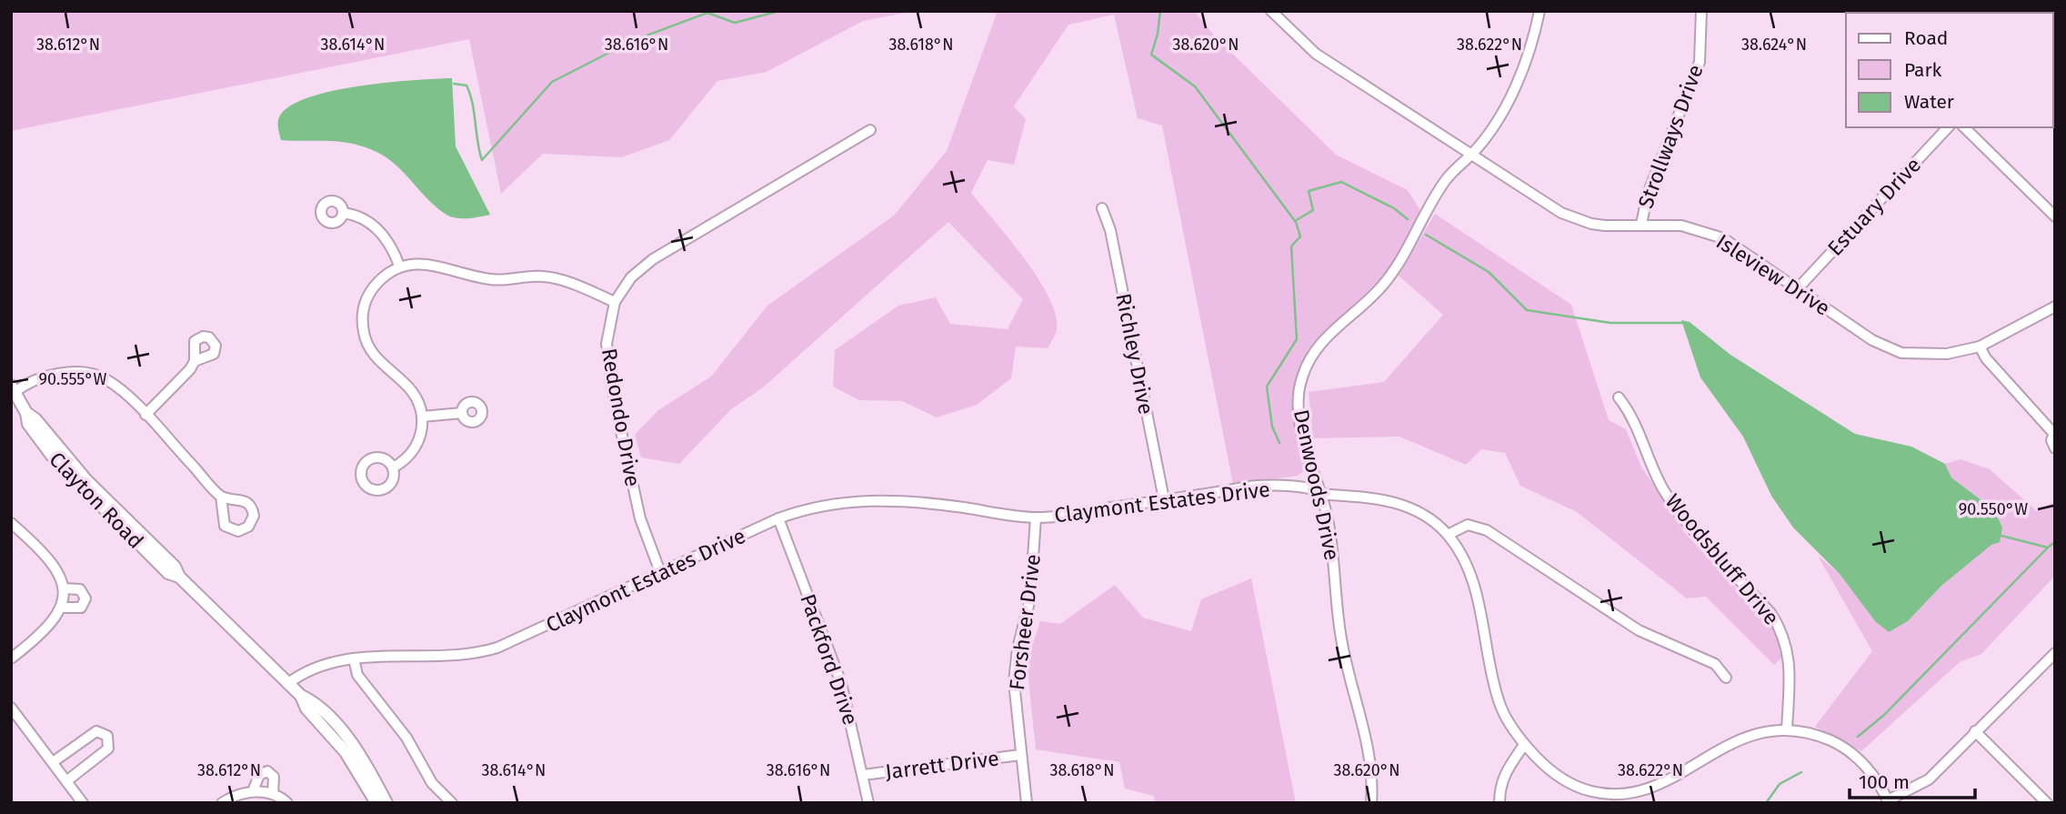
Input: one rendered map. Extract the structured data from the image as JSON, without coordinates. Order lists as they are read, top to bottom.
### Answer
{
  "streets": {
    "main road": ["Clayton Road"],
    "street": [
      "Strollways Drive",
      "Estuary Drive",
      "Isleview Drive",
      "Richley Drive",
      "Redondo Drive",
      "Denwoods Drive",
      "Claymont Estates Drive",
      "Woodsbluff Drive",
      "Forsheer Drive",
      "Packford Drive",
      "Jarrett Drive"
    ]
  },
  "crossings": [
    ["Strollways Drive", "Isleview Drive"],
    ["Estuary Drive", "Isleview Drive"],
    ["Isleview Drive", "Denwoods Drive"],
    ["Richley Drive", "Claymont Estates Drive"],
    ["Redondo Drive", "Claymont Estates Drive"],
    ["Denwoods Drive", "Claymont Estates Drive"],
    ["Clayton Road", "Claymont Estates Drive"],
    ["Claymont Estates Drive", "Woodsbluff Drive"],
    ["Claymont Estates Drive", "Forsheer Drive"],
    ["Claymont Estates Drive", "Packford Drive"],
    ["Forsheer Drive", "Jarrett Drive"],
    ["Packford Drive", "Jarrett Drive"]
  ],
  "legend": ["Road", "Park", "Water"],
  "scale_bar": "100 m",
  "coordinates": [
    "38.612°N",
    "38.614°N",
    "38.616°N",
    "38.618°N",
    "38.620°N",
    "38.622°N",
    "38.624°N",
    "90.555°W",
    "90.550°W"
  ]
}
